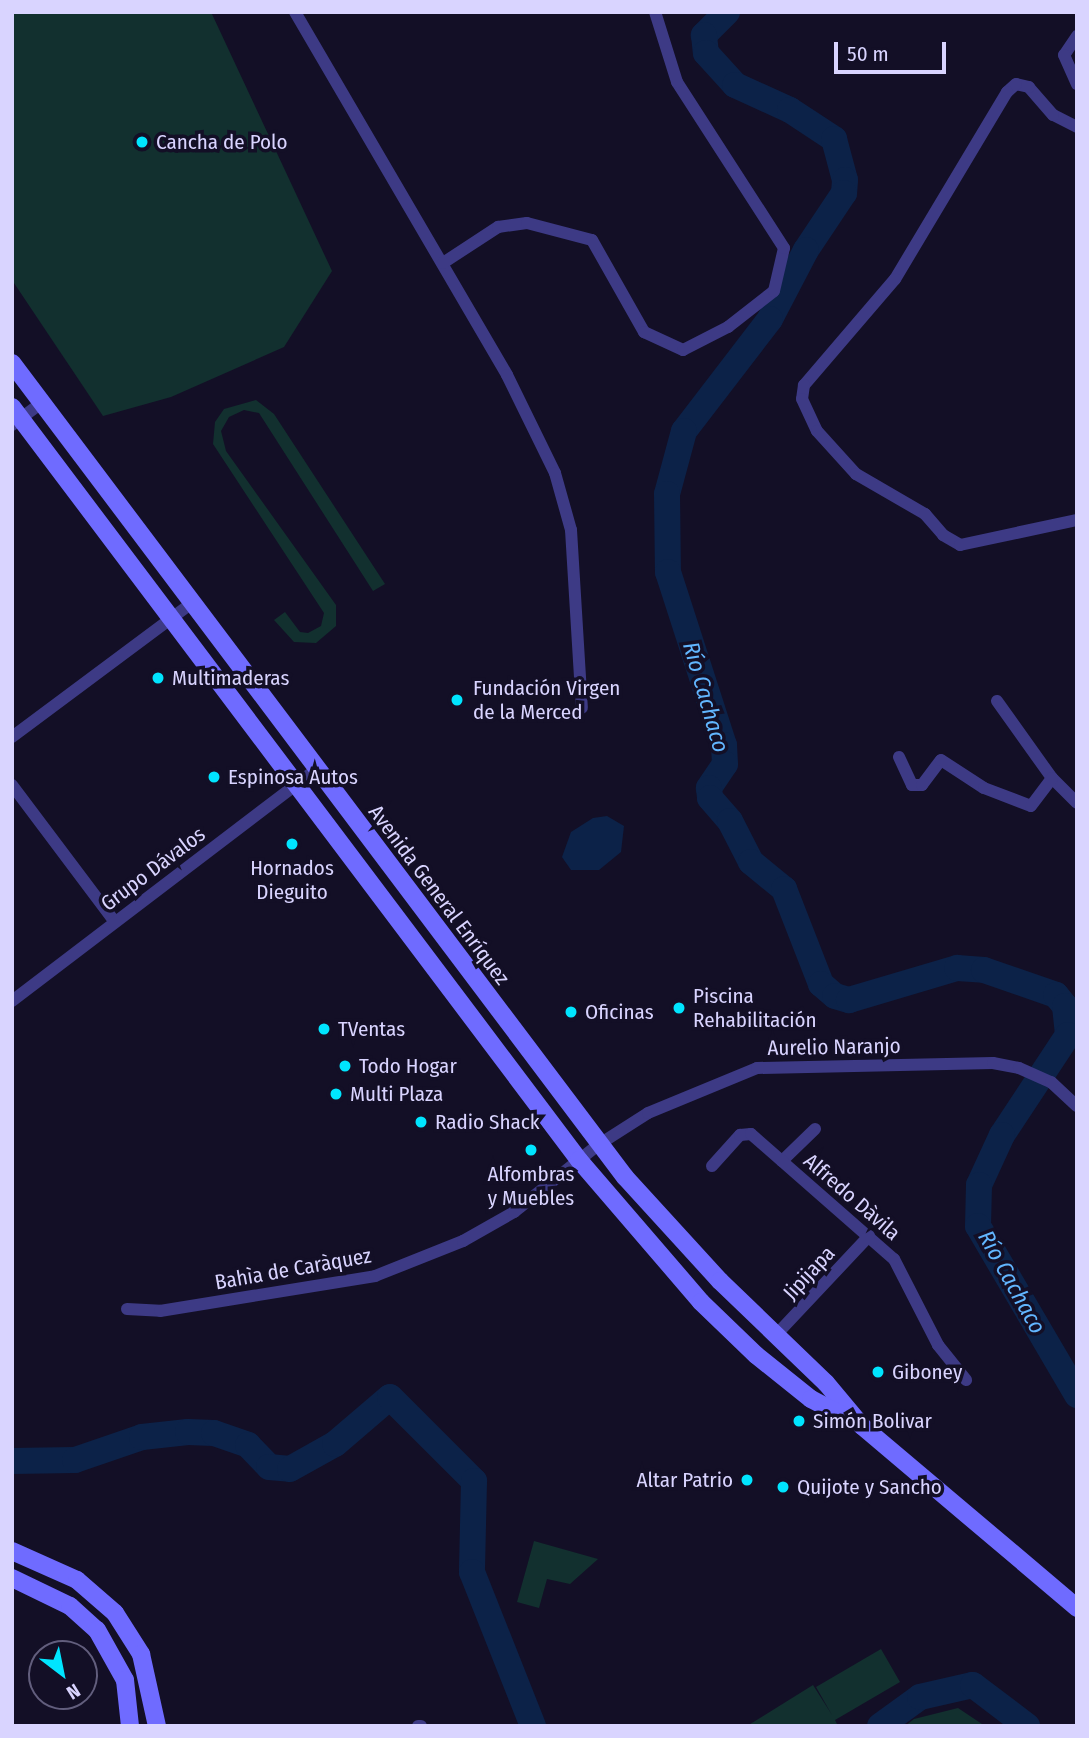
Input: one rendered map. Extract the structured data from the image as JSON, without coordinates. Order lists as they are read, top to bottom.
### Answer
{
  "streets": {
    "main road": ["Avenida General Enríquez"],
    "street": [
      "Grupo Dávalos",
      "Aurelio Naranjo",
      "Alfredo Dàvila",
      "Bahìa de Caràquez",
      "Jipijapa"
    ]
  },
  "crossings": [
    ["Grupo Dávalos", "Avenida General Enríquez"],
    ["Avenida General Enríquez", "Aurelio Naranjo"],
    ["Avenida General Enríquez", "Bahìa de Caràquez"],
    ["Avenida General Enríquez", "Jipijapa"],
    ["Aurelio Naranjo", "Bahìa de Caràquez"],
    ["Alfredo Dàvila", "Jipijapa"]
  ],
  "water": ["Río Cachaco"],
  "places": [
    "Cancha de Polo",
    "Multimaderas",
    "Fundación Virgen de la Merced",
    "Espinosa Autos",
    "Hornados Dieguito",
    "Piscina Rehabilitación",
    "Oficinas",
    "TVentas",
    "Todo Hogar",
    "Multi Plaza",
    "Radio Shack",
    "Alfombras y Muebles",
    "Giboney",
    "Simón Bolivar",
    "Altar Patrio",
    "Quijote y Sancho"
  ],
  "scale_bar": "50 m",
  "north": "bottom right"
}
